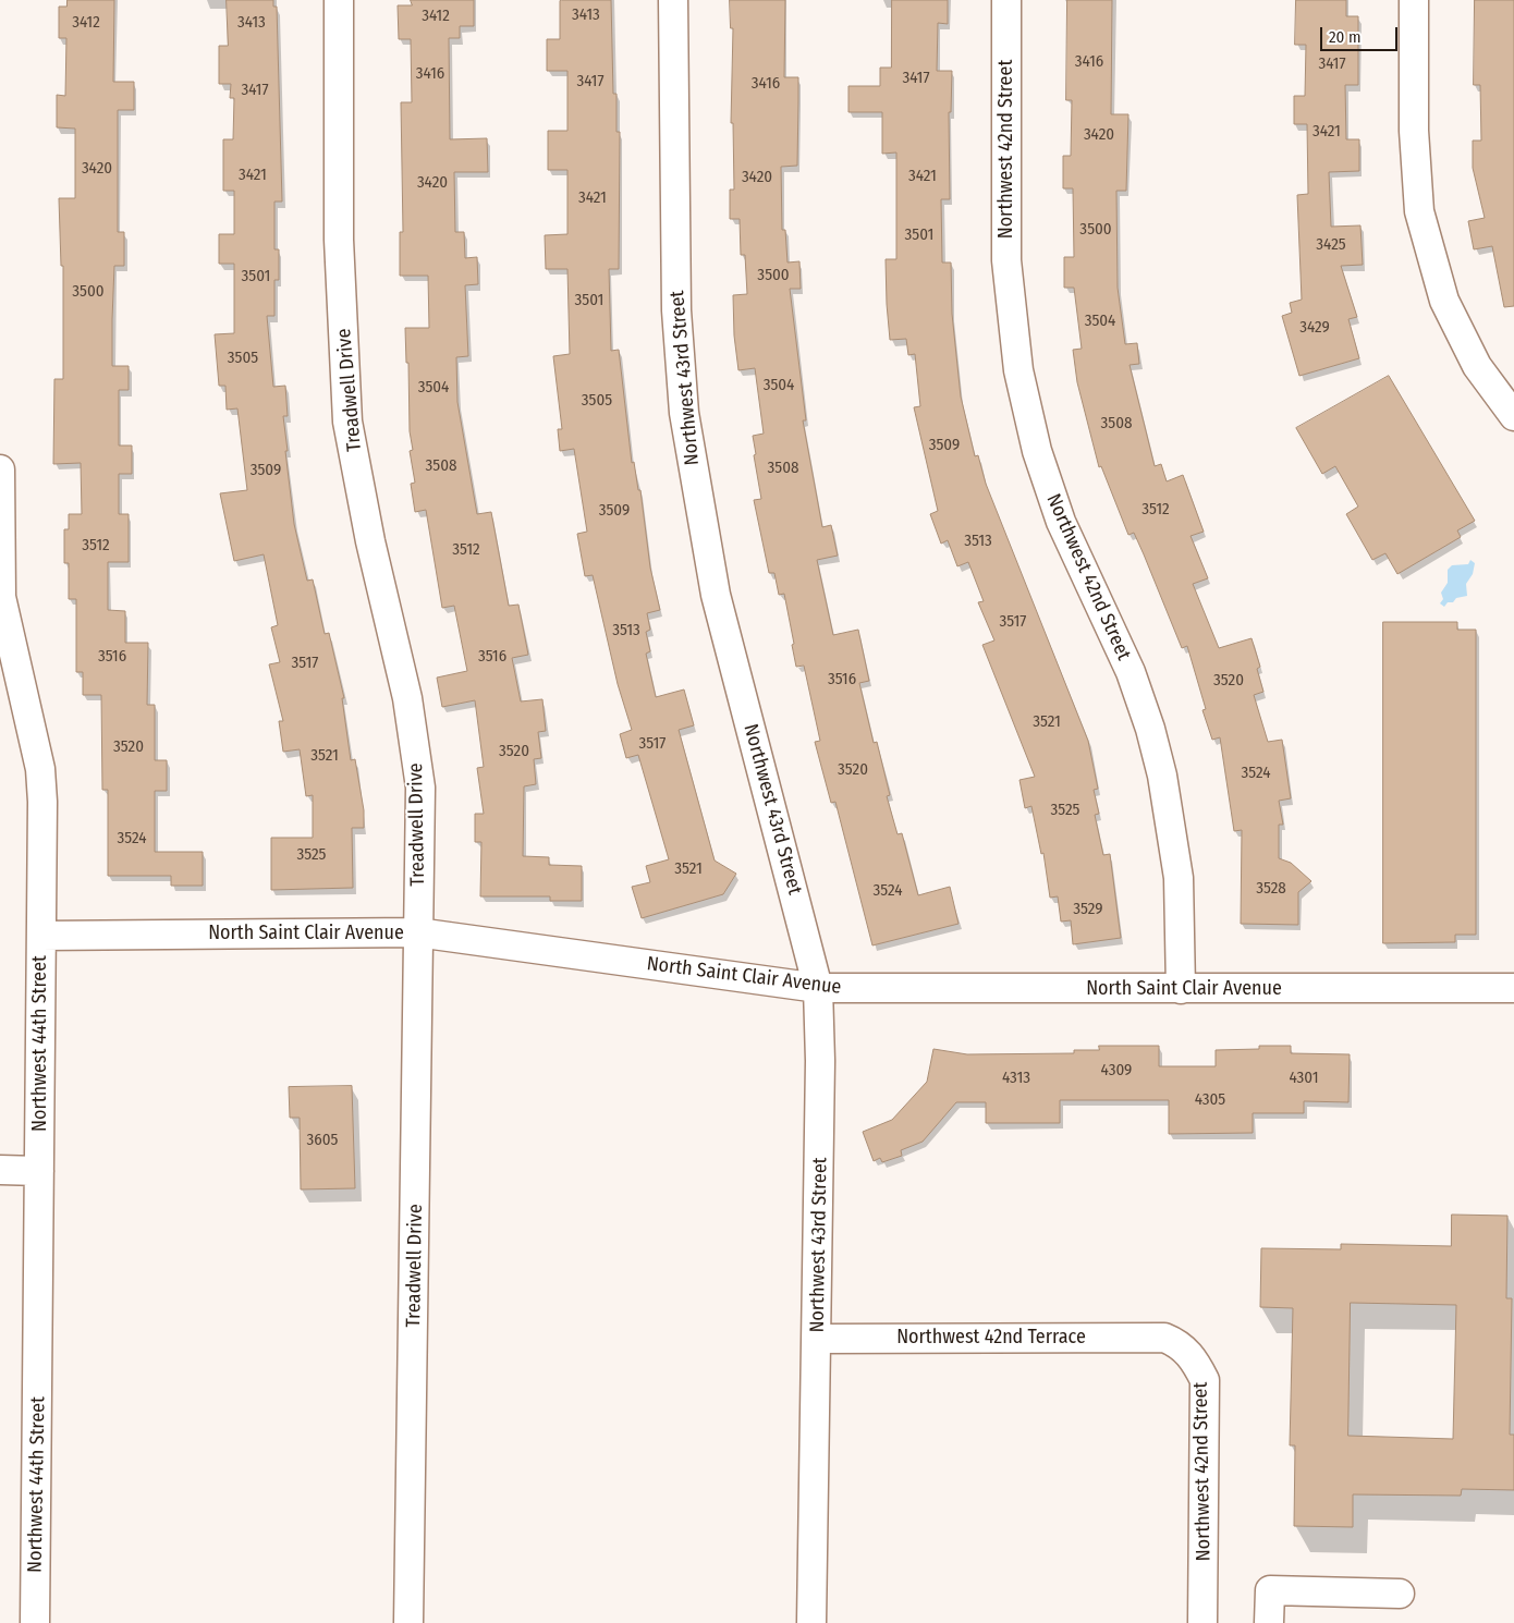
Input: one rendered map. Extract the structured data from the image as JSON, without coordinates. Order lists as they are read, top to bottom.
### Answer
{
  "streets": {
    "street": [
      "Northwest 42nd Street",
      "Northwest 43rd Street",
      "Treadwell Drive",
      "North Saint Clair Avenue",
      "Northwest 44th Street",
      "Northwest 42nd Terrace"
    ]
  },
  "crossings": [
    ["Northwest 42nd Street", "North Saint Clair Avenue"],
    ["Northwest 42nd Street", "Northwest 42nd Terrace"],
    ["Northwest 43rd Street", "North Saint Clair Avenue"],
    ["Northwest 43rd Street", "Northwest 42nd Terrace"],
    ["Treadwell Drive", "North Saint Clair Avenue"],
    ["North Saint Clair Avenue", "Northwest 44th Street"]
  ],
  "house_numbers": [
    "3413",
    "3412",
    "3412",
    "3413",
    "3416",
    "3417",
    "3416",
    "3417",
    "3417",
    "3416",
    "3417",
    "3421",
    "3420",
    "3420",
    "3421",
    "3421",
    "3420",
    "3420",
    "3421",
    "3500",
    "3501",
    "3425",
    "3500",
    "3501",
    "3500",
    "3501",
    "3504",
    "3429",
    "3505",
    "3504",
    "3504",
    "3505",
    "3508",
    "3509",
    "3508",
    "3508",
    "3509",
    "3512",
    "3509",
    "3513",
    "3512",
    "3512",
    "3517",
    "3513",
    "3516",
    "3516",
    "3517",
    "3516",
    "3520",
    "3521",
    "3517",
    "3520",
    "3520",
    "3521",
    "3520",
    "3524",
    "3525",
    "3524",
    "3525",
    "3521",
    "3528",
    "3524",
    "3529",
    "4309",
    "4313",
    "4301",
    "4305",
    "3605"
  ],
  "scale_bar": "20 m"
}
